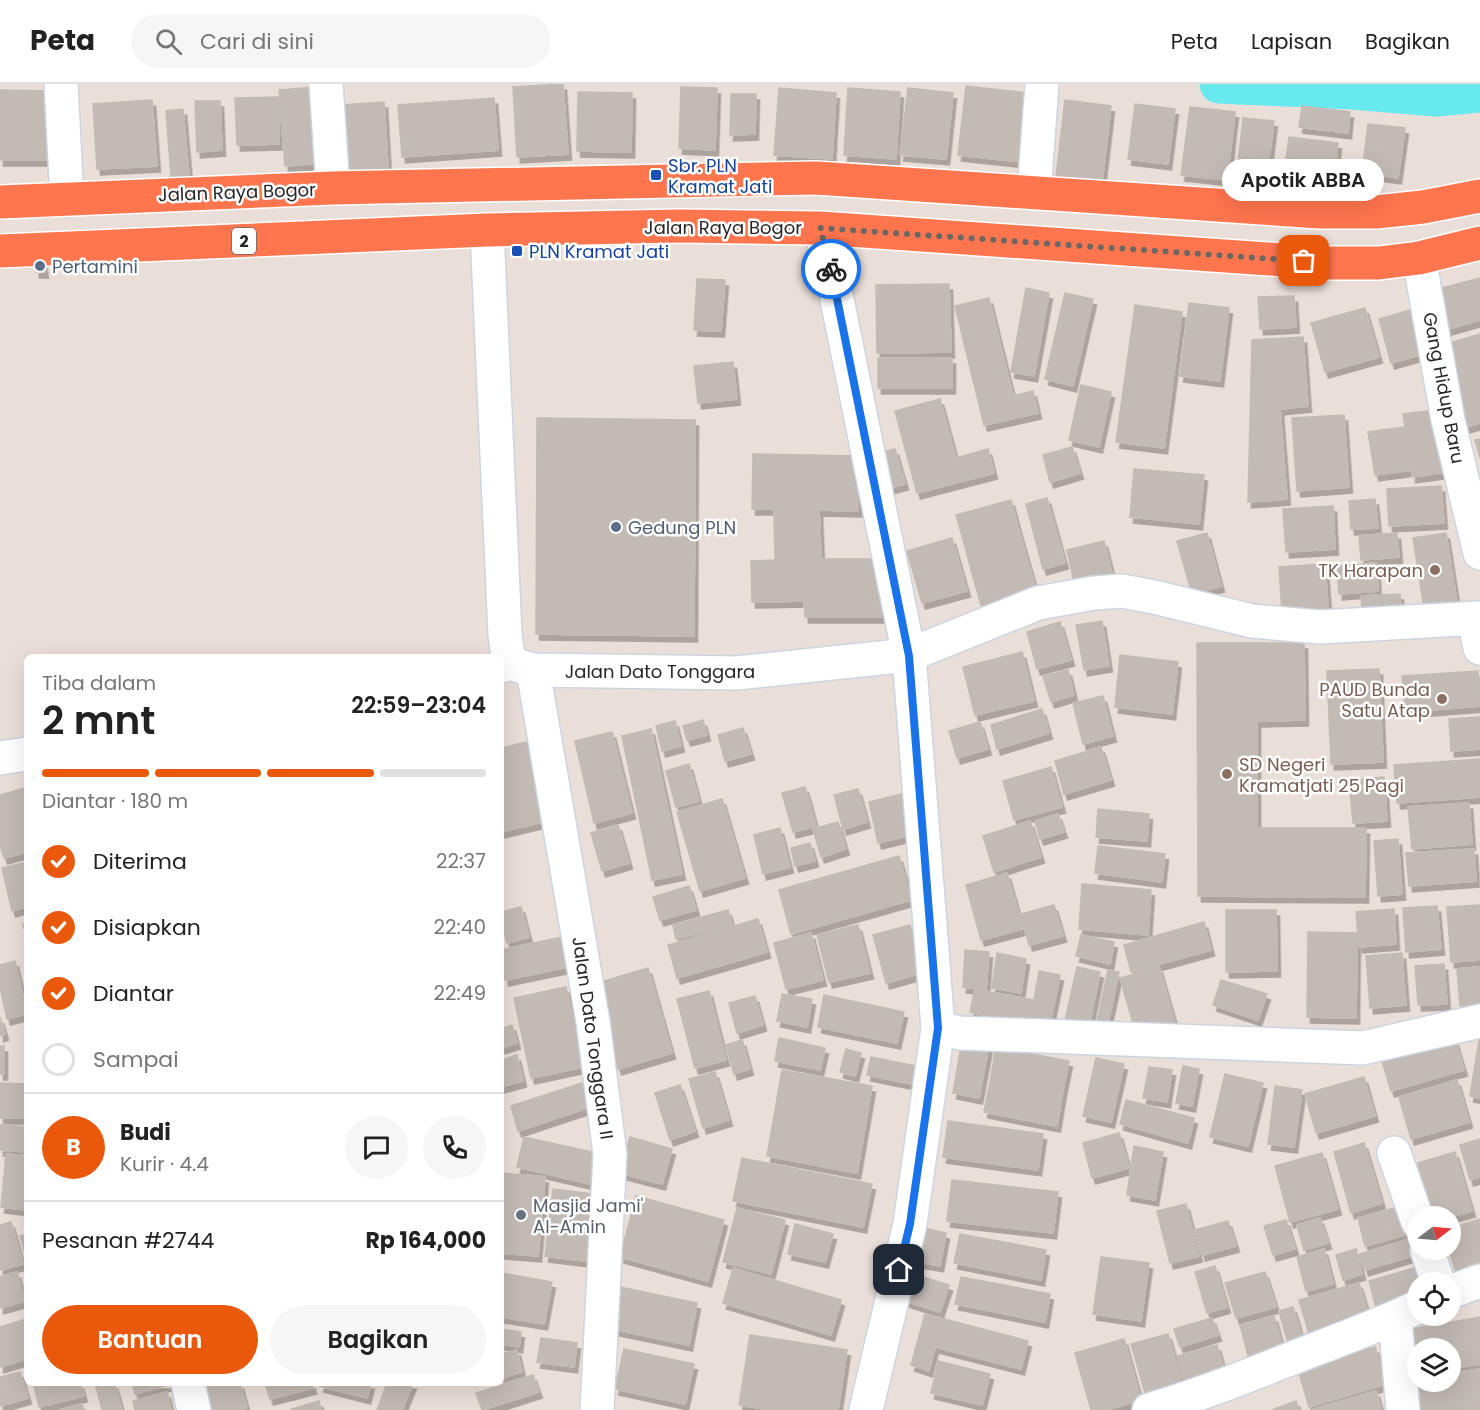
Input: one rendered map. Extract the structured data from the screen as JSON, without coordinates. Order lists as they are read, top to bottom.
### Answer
{
  "streets": {
    "highway": ["Jalan Raya Bogor", "2"],
    "street": ["Gang Hidup Baru", "Jalan Dato Tonggara", "Jalan Dato Tonggara II"]
  },
  "crossings": [
    ["Jalan Raya Bogor", "Gang Hidup Baru"],
    ["Jalan Dato Tonggara", "Jalan Dato Tonggara II"]
  ],
  "places": {
    "transit": ["Sbr. PLN Kramat Jati", "PLN Kramat Jati"],
    "other": [
      "Apotik ABBA",
      "Pertamini",
      "Gedung PLN",
      "TK Harapan",
      "PAUD Bunda Satu Atap",
      "SD Negeri Kramatjati 25 Pagi",
      "Masjid Jami' Al-Amin"
    ]
  },
  "north": "right",
  "page": {
    "header": "Peta",
    "search": "Cari di sini",
    "nav": ["Peta", "Lapisan", "Bagikan"],
    "bubble": "Apotik ABBA",
    "heading": ["2 mnt", "Tiba dalam", "22:59–23:04"],
    "panel": [
      "Budi",
      "Kurir · 4.4",
      "Pesanan #2744",
      "Rp 164,000"
    ],
    "bar": "Diantar · 180 m",
    "list": [
      ["Diterima", "22:37"],
      ["Disiapkan", "22:40"],
      ["Diantar", "22:49"],
      "Sampai"
    ],
    "round": "B",
    "buttons": ["Bantuan", "Bagikan"]
  }
}
